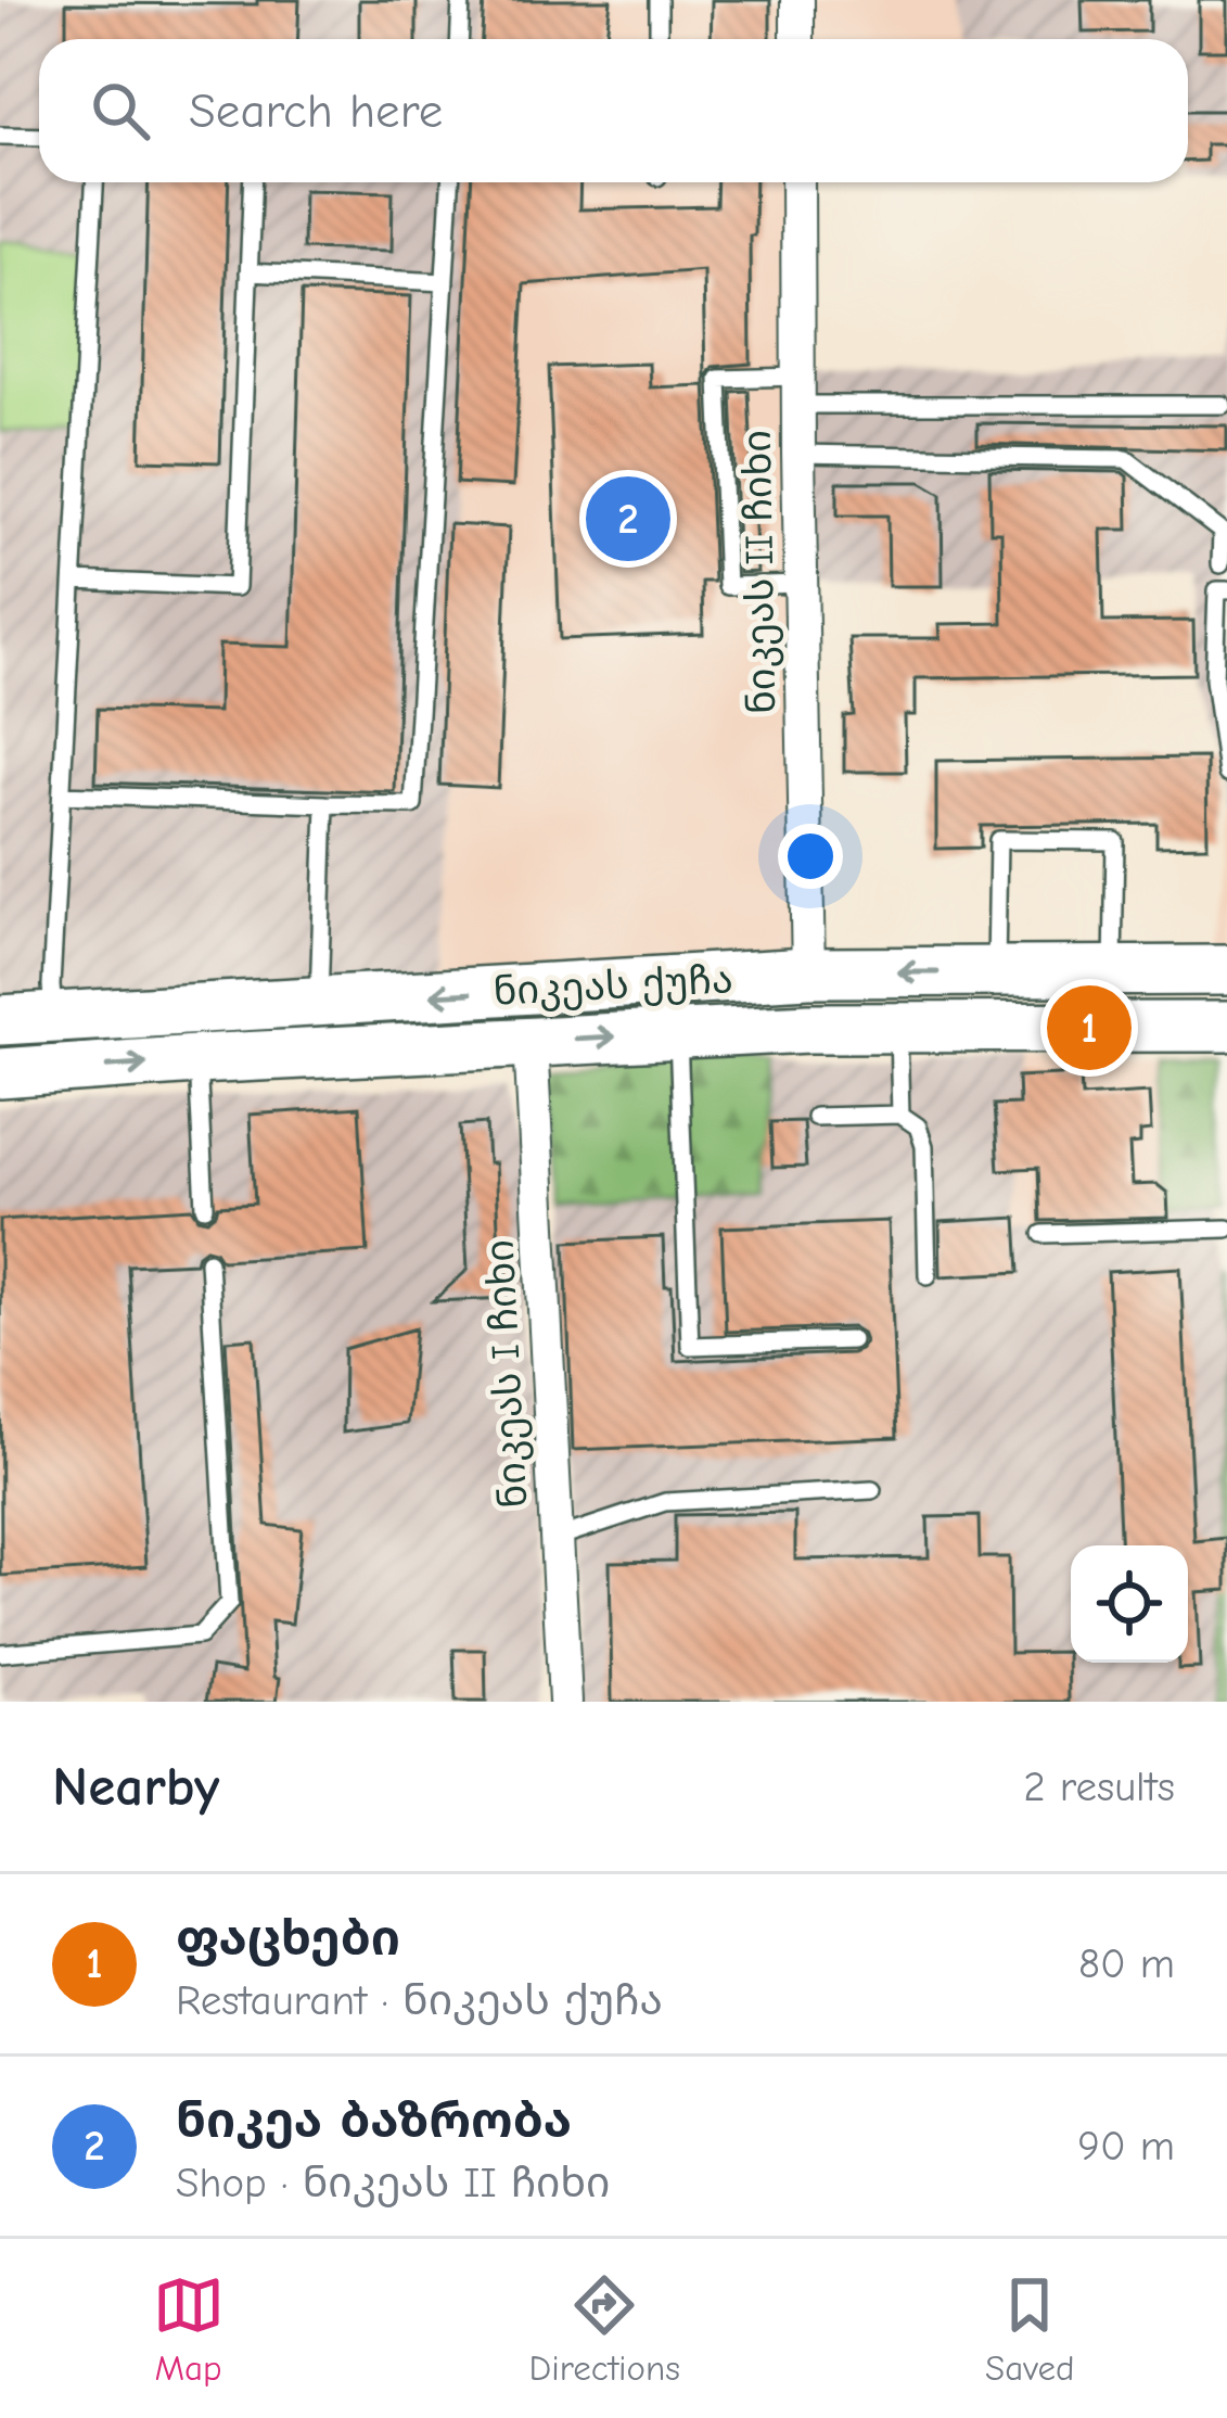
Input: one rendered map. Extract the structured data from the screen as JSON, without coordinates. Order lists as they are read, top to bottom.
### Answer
{
  "streets": {
    "main road": ["ნიკეას ქუჩა"],
    "street": ["ნიკეას II ჩიხი", "ნიკეას I ჩიხი"]
  },
  "crossings": [
    ["ნიკეას II ჩიხი", "ნიკეას ქუჩა"],
    ["ნიკეას ქუჩა", "ნიკეას I ჩიხი"]
  ],
  "page": {
    "search": "Search here",
    "pins": ["2", "1"],
    "heading": ["Nearby", "2 results"],
    "list": [
      {
        "mark": "1",
        "name": "ფაცხები",
        "note": "Restaurant · ნიკეას ქუჩა",
        "value": "80 m"
      },
      {
        "mark": "2",
        "name": "ნიკეა ბაზრობა",
        "note": "Shop · ნიკეას II ჩიხი",
        "value": "90 m"
      }
    ],
    "nav": ["Map", "Directions", "Saved"]
  }
}
